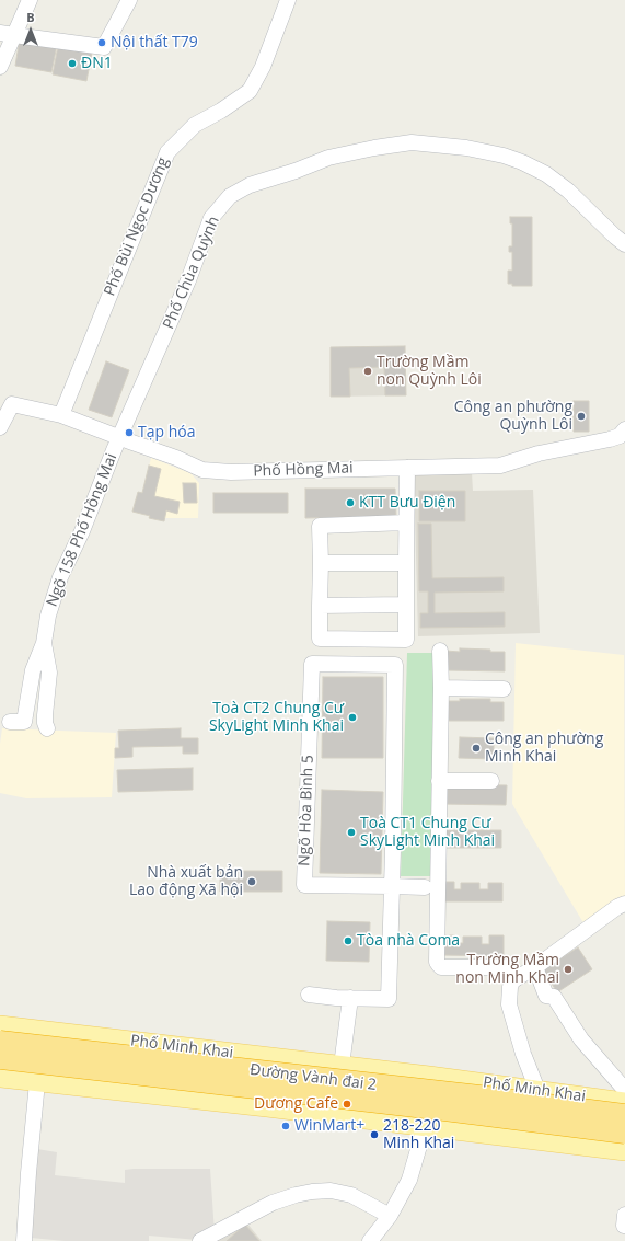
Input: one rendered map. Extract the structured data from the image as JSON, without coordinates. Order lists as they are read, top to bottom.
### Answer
{
  "streets": {
    "highway": ["Đường Vành đai 2"],
    "main road": ["Phố Minh Khai"],
    "street": [
      "Phố Bùi Ngọc Dương",
      "Phố Chùa Quỳnh",
      "Phố Hồng Mai",
      "Ngõ 158 Phố Hồng Mai",
      "Ngõ Hòa Bình 5"
    ]
  },
  "crossings": [
    ["Phố Bùi Ngọc Dương", "Phố Hồng Mai"],
    ["Phố Chùa Quỳnh", "Phố Hồng Mai"],
    ["Phố Chùa Quỳnh", "Ngõ 158 Phố Hồng Mai"],
    ["Phố Hồng Mai", "Ngõ 158 Phố Hồng Mai"]
  ],
  "places": [
    "Nội thất T79",
    "ĐN1",
    "Trường Mầm non Quỳnh Lôi",
    "Công an phường Quỳnh Lôi",
    "Tạp hóa",
    "KTT Bưu Điện",
    "Toà CT2 Chung Cư SkyLight Minh Khai",
    "Công an phường Minh Khai",
    "Toà CT1 Chung Cư SkyLight Minh Khai",
    "Nhà xuất bản Lao động Xã hội",
    "Tòa nhà Coma",
    "Trường Mầm non Minh Khai",
    "Dương Cafe",
    "WinMart+",
    "218-220 Minh Khai"
  ],
  "north": "top"
}
